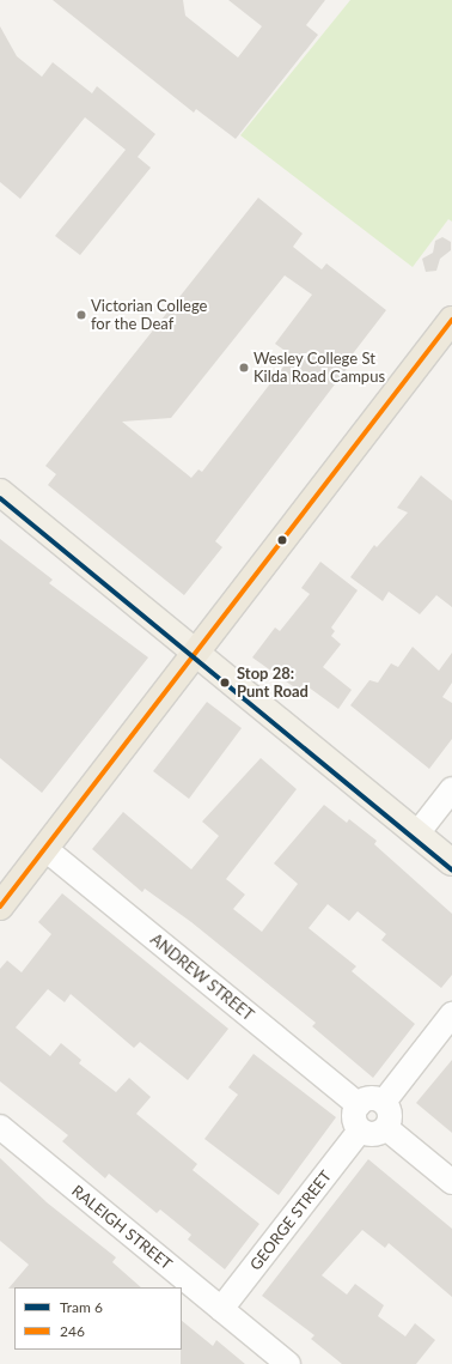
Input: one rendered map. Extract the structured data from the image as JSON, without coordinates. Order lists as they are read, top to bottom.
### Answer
{
  "streets": {
    "street": ["ANDREW STREET", "GEORGE STREET", "RALEIGH STREET"]
  },
  "crossings": [
    ["ANDREW STREET", "GEORGE STREET"],
    ["GEORGE STREET", "RALEIGH STREET"]
  ],
  "places": ["Victorian College for the Deaf", "Wesley College St Kilda Road Campus", "Stop 28: Punt Road"],
  "lines": ["transit line 246", "tram line 6"],
  "legend": ["Tram 6", "246"]
}
